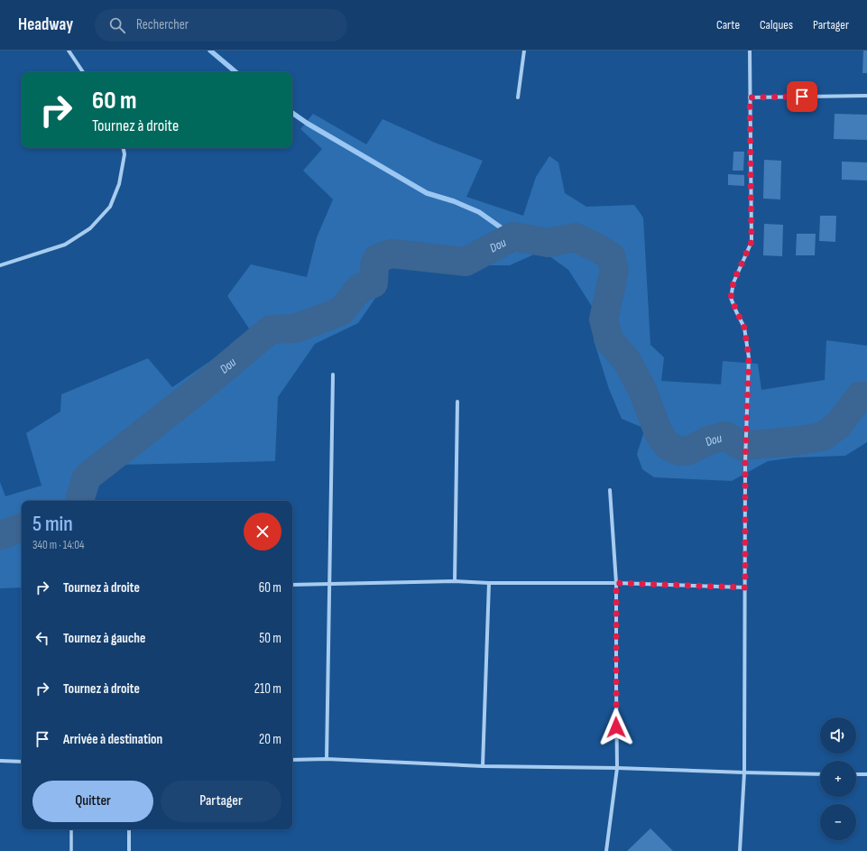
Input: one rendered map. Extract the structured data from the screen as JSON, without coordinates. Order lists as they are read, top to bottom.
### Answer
{
  "water": ["Dou"],
  "page": {
    "header": "Headway",
    "search": "Rechercher",
    "nav": ["Carte", "Calques", "Partager"],
    "turn": ["60 m", "Tournez à droite"],
    "heading": ["5 min", "340 m · 14:04"],
    "list": [
      {
        "name": "Tournez à droite",
        "value": "60 m"
      },
      {
        "name": "Tournez à gauche",
        "value": "50 m"
      },
      {
        "name": "Tournez à droite",
        "value": "210 m"
      },
      {
        "name": "Arrivée à destination",
        "value": "20 m"
      }
    ],
    "map_buttons": ["+", "−"],
    "buttons": ["Quitter", "Partager"]
  }
}
